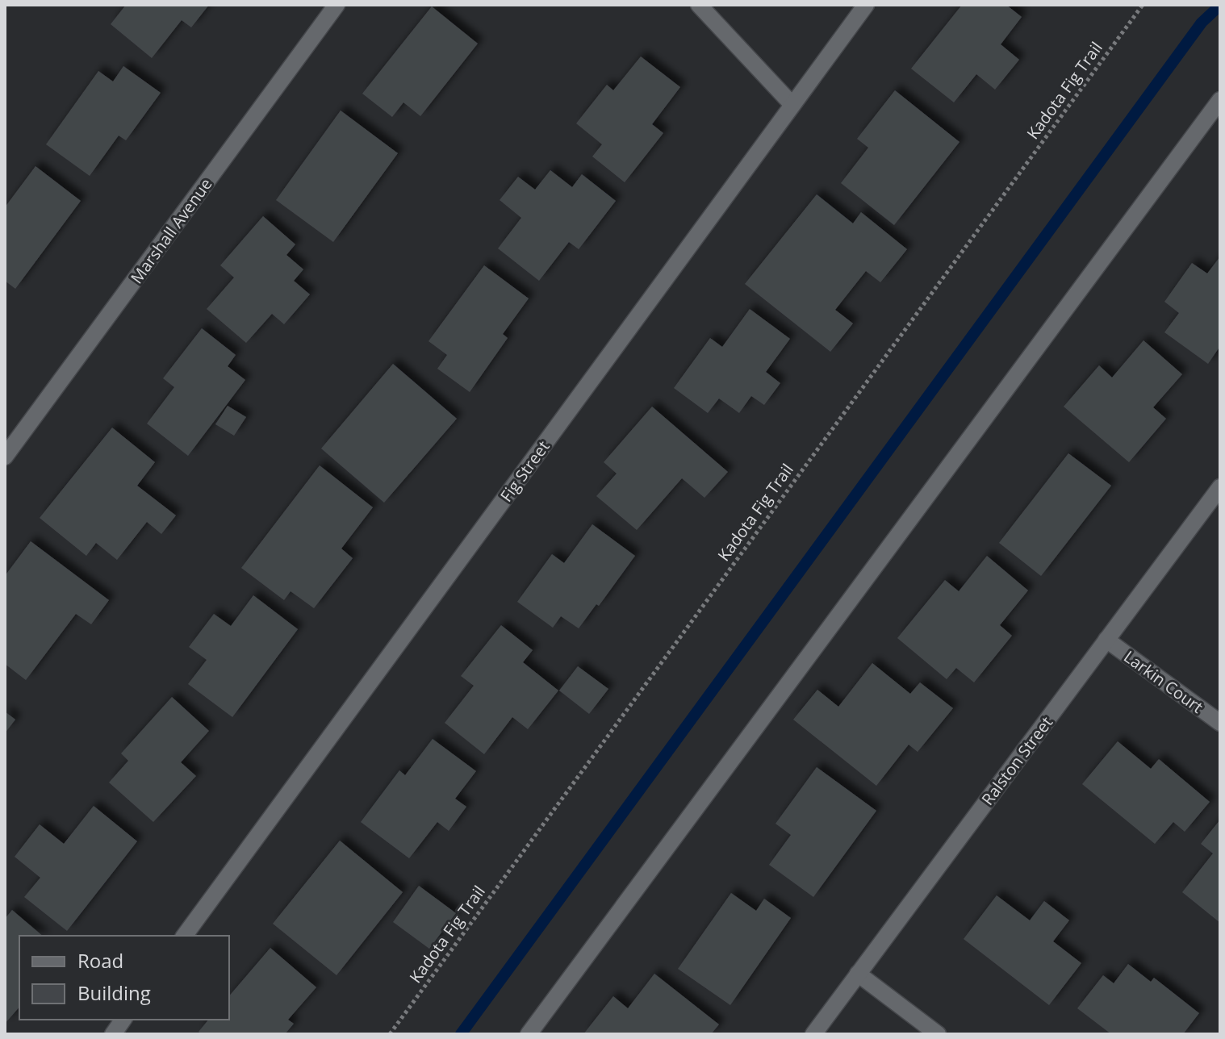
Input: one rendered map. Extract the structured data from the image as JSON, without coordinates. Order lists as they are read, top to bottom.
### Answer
{
  "streets": {
    "street": [
      "Marshall Avenue",
      "Fig Street",
      "Larkin Court",
      "Ralston Street"
    ],
    "path": ["Kadota Fig Trail"]
  },
  "crossings": [
    ["Larkin Court", "Ralston Street"]
  ],
  "legend": ["Road", "Building"]
}
